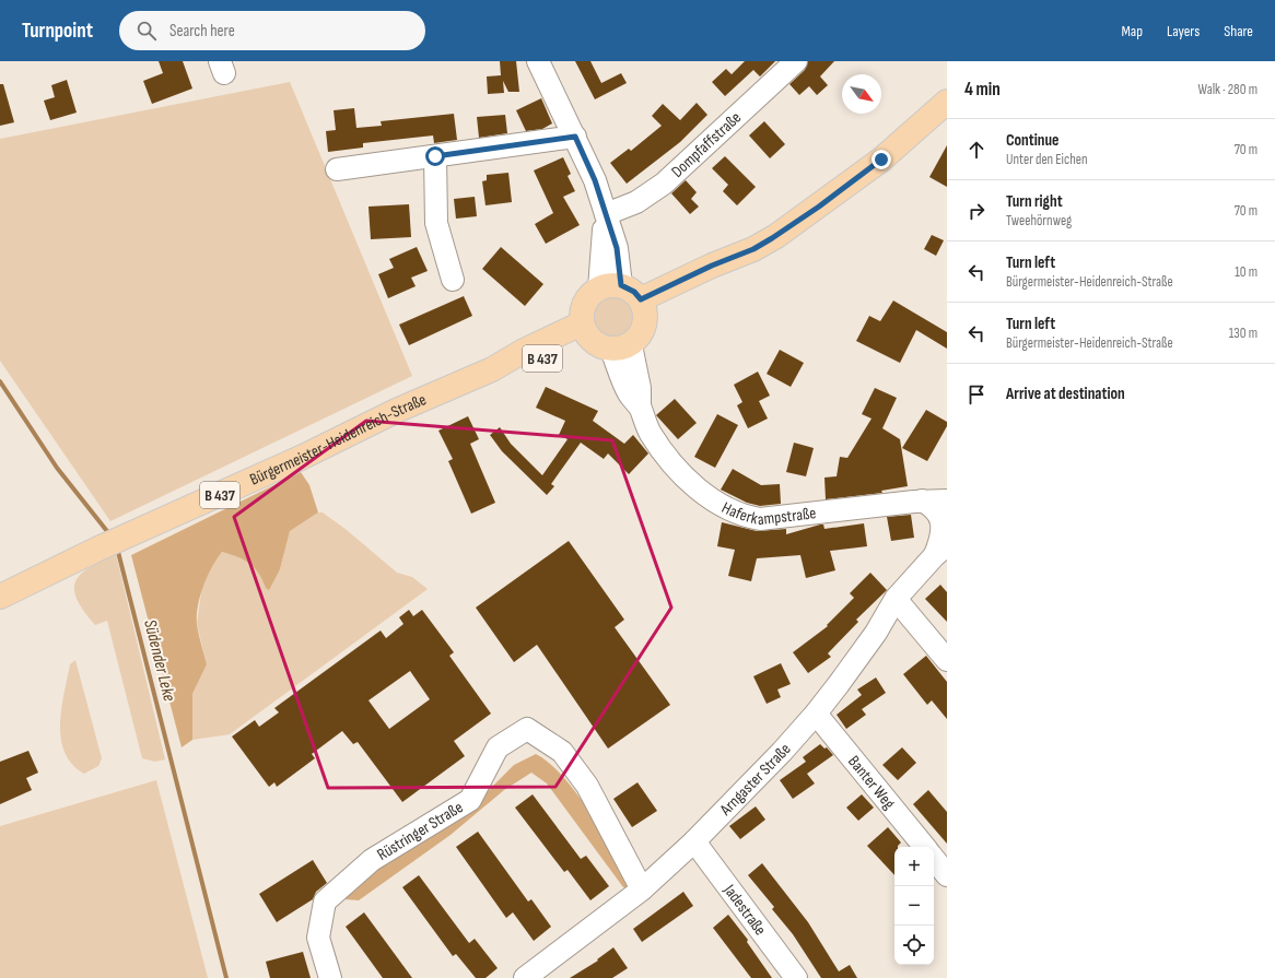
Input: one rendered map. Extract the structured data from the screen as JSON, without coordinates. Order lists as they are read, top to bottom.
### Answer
{
  "streets": {
    "main road": ["B 437", "Bürgermeister-Heidenreich-Straße"],
    "street": [
      "Dompfaffstraße",
      "Haferkampstraße",
      "Arngaster Straße",
      "Banter Weg",
      "Rüstringer Straße",
      "Jadestraße"
    ]
  },
  "crossings": [
    ["Bürgermeister-Heidenreich-Straße", "Haferkampstraße"],
    ["Arngaster Straße", "Banter Weg"],
    ["Arngaster Straße", "Rüstringer Straße"],
    ["Arngaster Straße", "Jadestraße"]
  ],
  "water": ["Südender Leke"],
  "north": "bottom right",
  "page": {
    "header": "Turnpoint",
    "search": "Search here",
    "nav": ["Map", "Layers", "Share"],
    "heading": ["4 min", "Walk · 280 m"],
    "list": [
      ["Continue", "Unter den Eichen", "70 m"],
      ["Turn right", "Tweehörnweg", "70 m"],
      ["Turn left", "Bürgermeister-Heidenreich-Straße", "10 m"],
      ["Turn left", "Bürgermeister-Heidenreich-Straße", "130 m"],
      "Arrive at destination"
    ],
    "map_buttons": ["+", "−"]
  }
}
